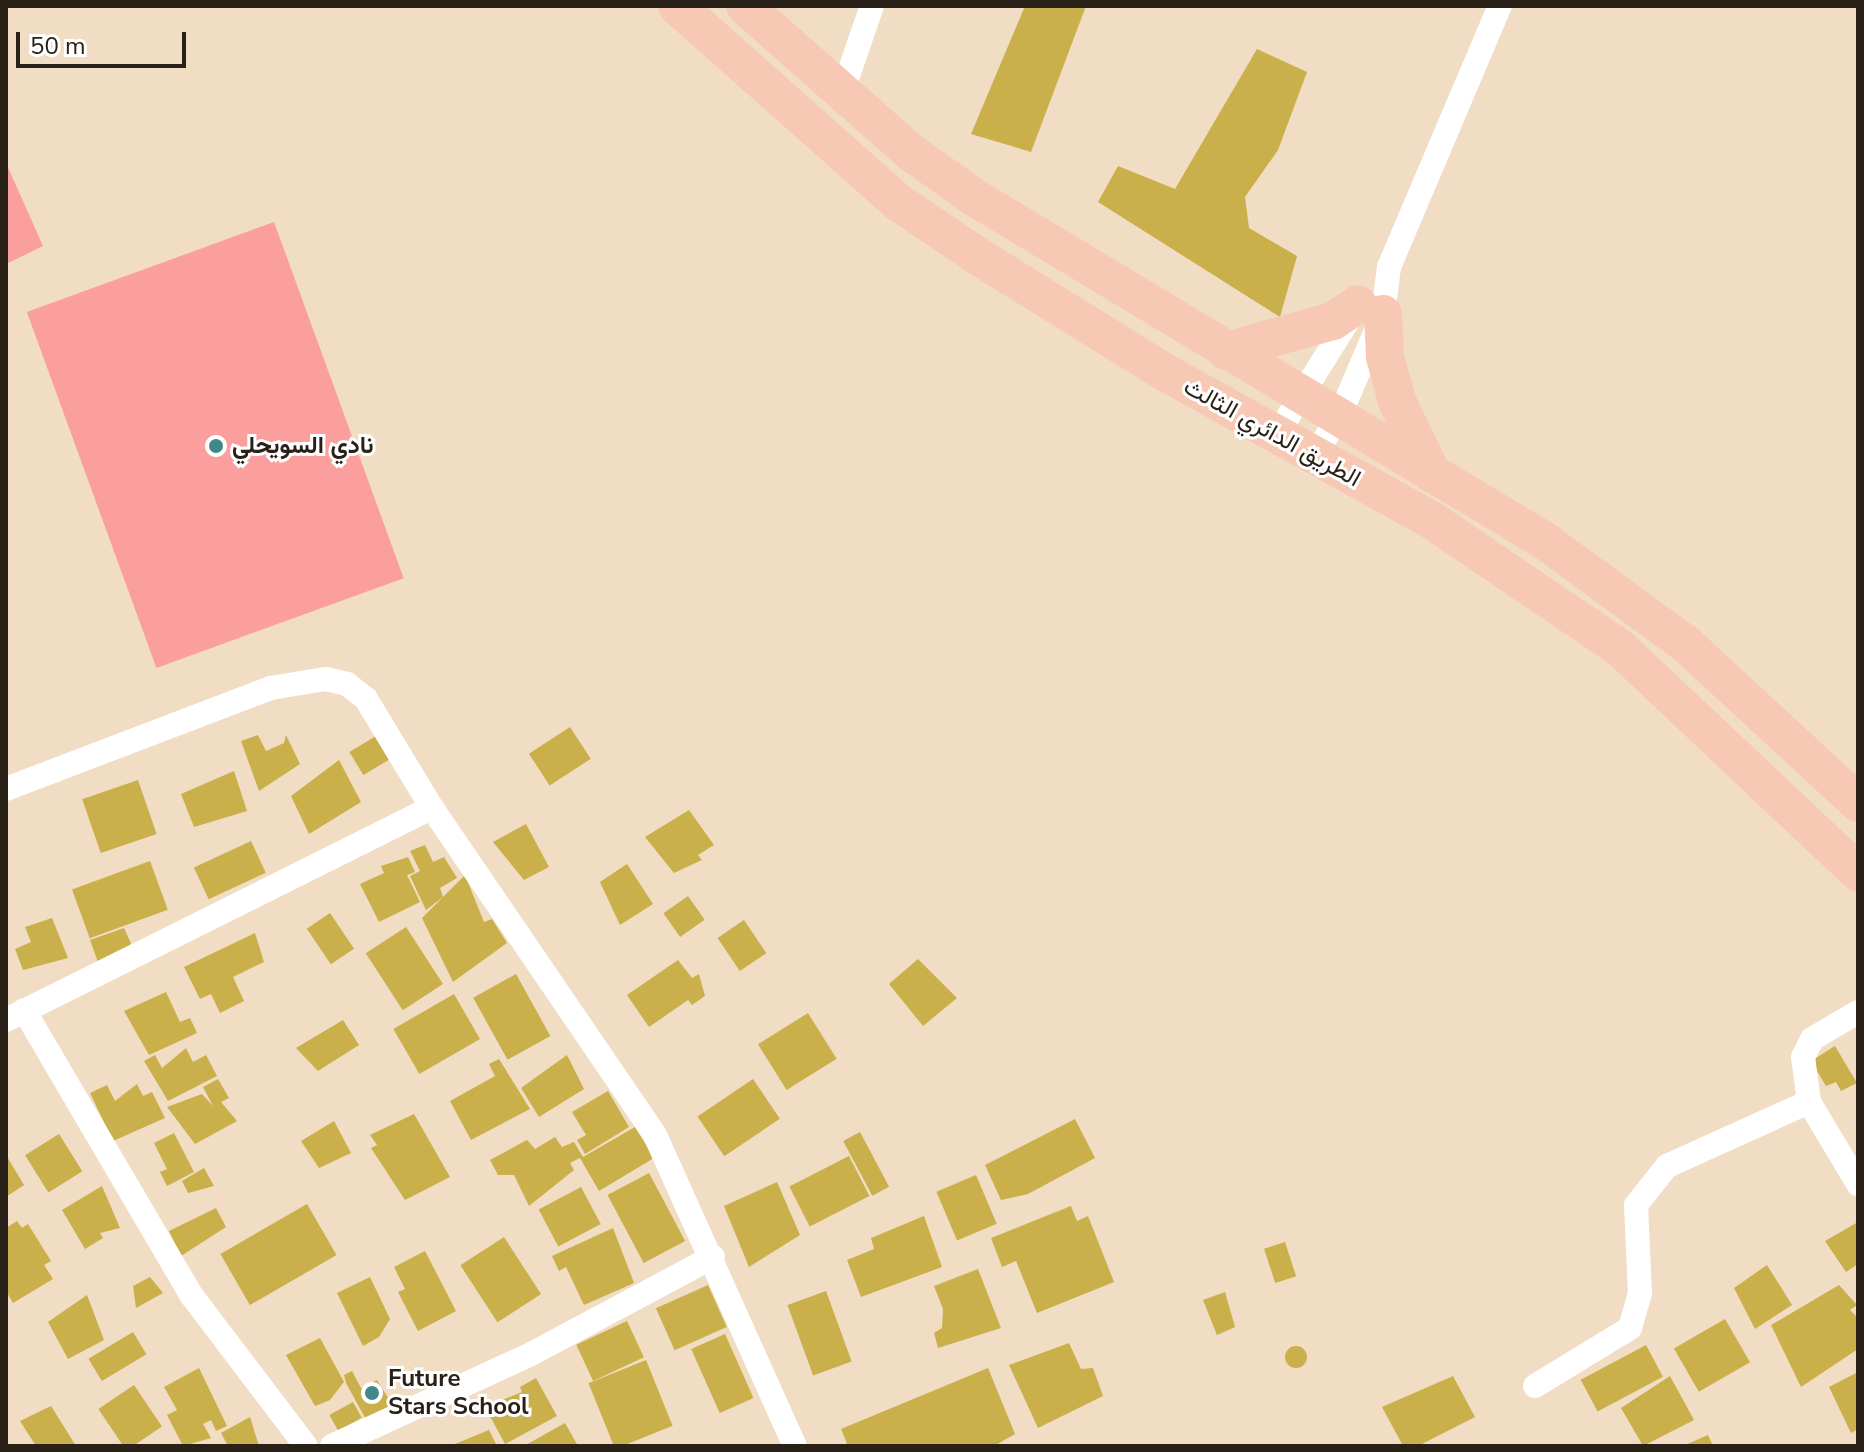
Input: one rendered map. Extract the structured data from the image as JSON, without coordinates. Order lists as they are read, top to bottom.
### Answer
{
  "streets": {
    "main road": ["الطريق الدائري الثالث"]
  },
  "places": ["نادي السويحلي", "Future Stars School"],
  "scale_bar": "50 m"
}
